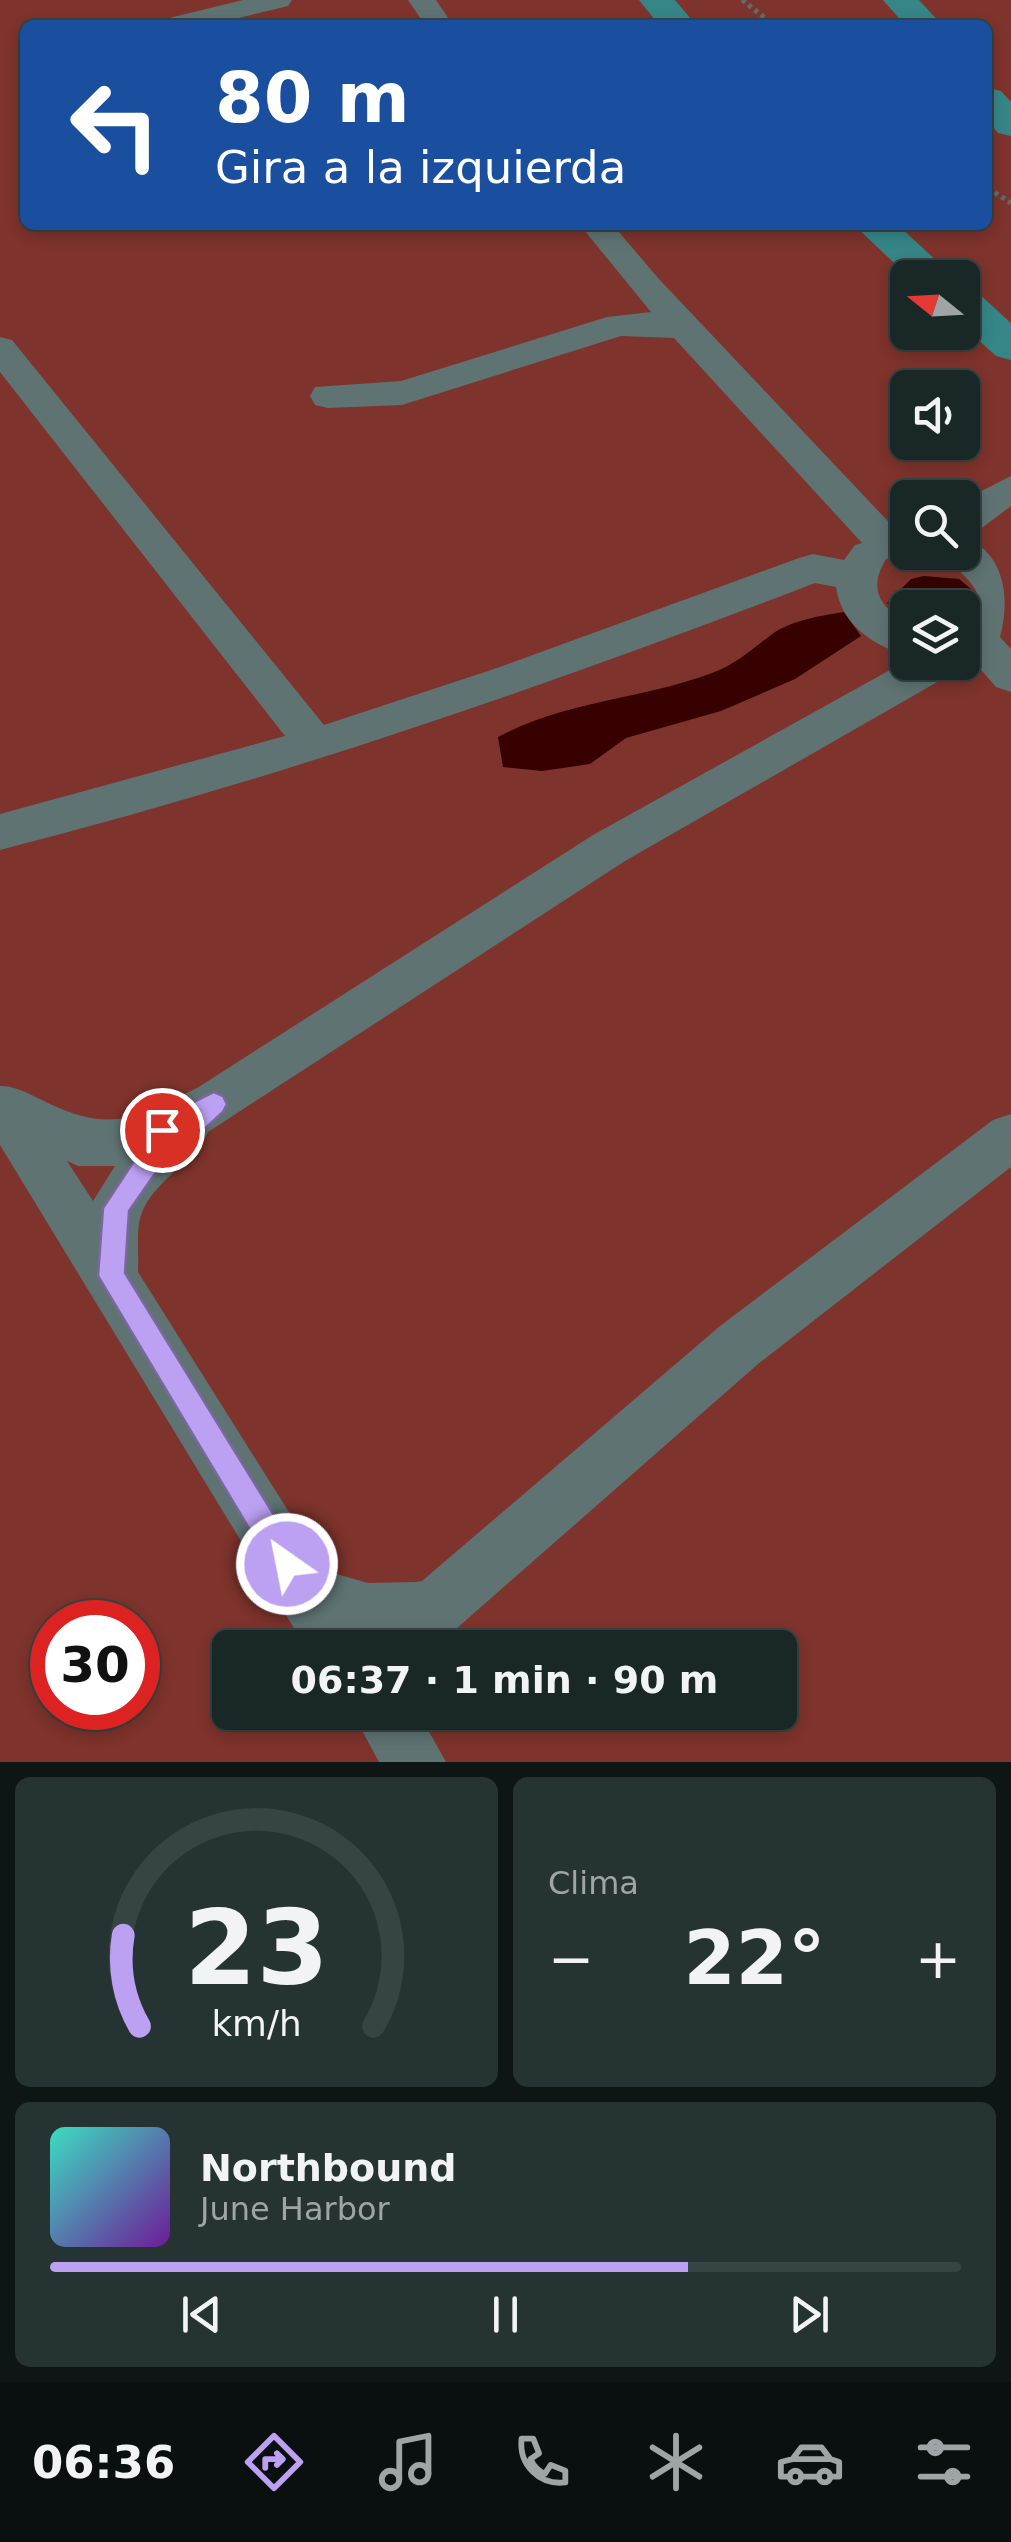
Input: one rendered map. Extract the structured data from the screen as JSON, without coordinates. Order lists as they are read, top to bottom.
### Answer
{
  "north": "left",
  "page": {
    "turn": ["80 m", "Gira a la izquierda"],
    "limit": "30",
    "trip": "06:37 · 1 min · 90 m",
    "tile": "Clima",
    "heat": ["−", "22°", "+"],
    "song": ["Northbound", "June Harbor"],
    "tabs": "06:36",
    "gauge": ["23", "km/h"]
  }
}
